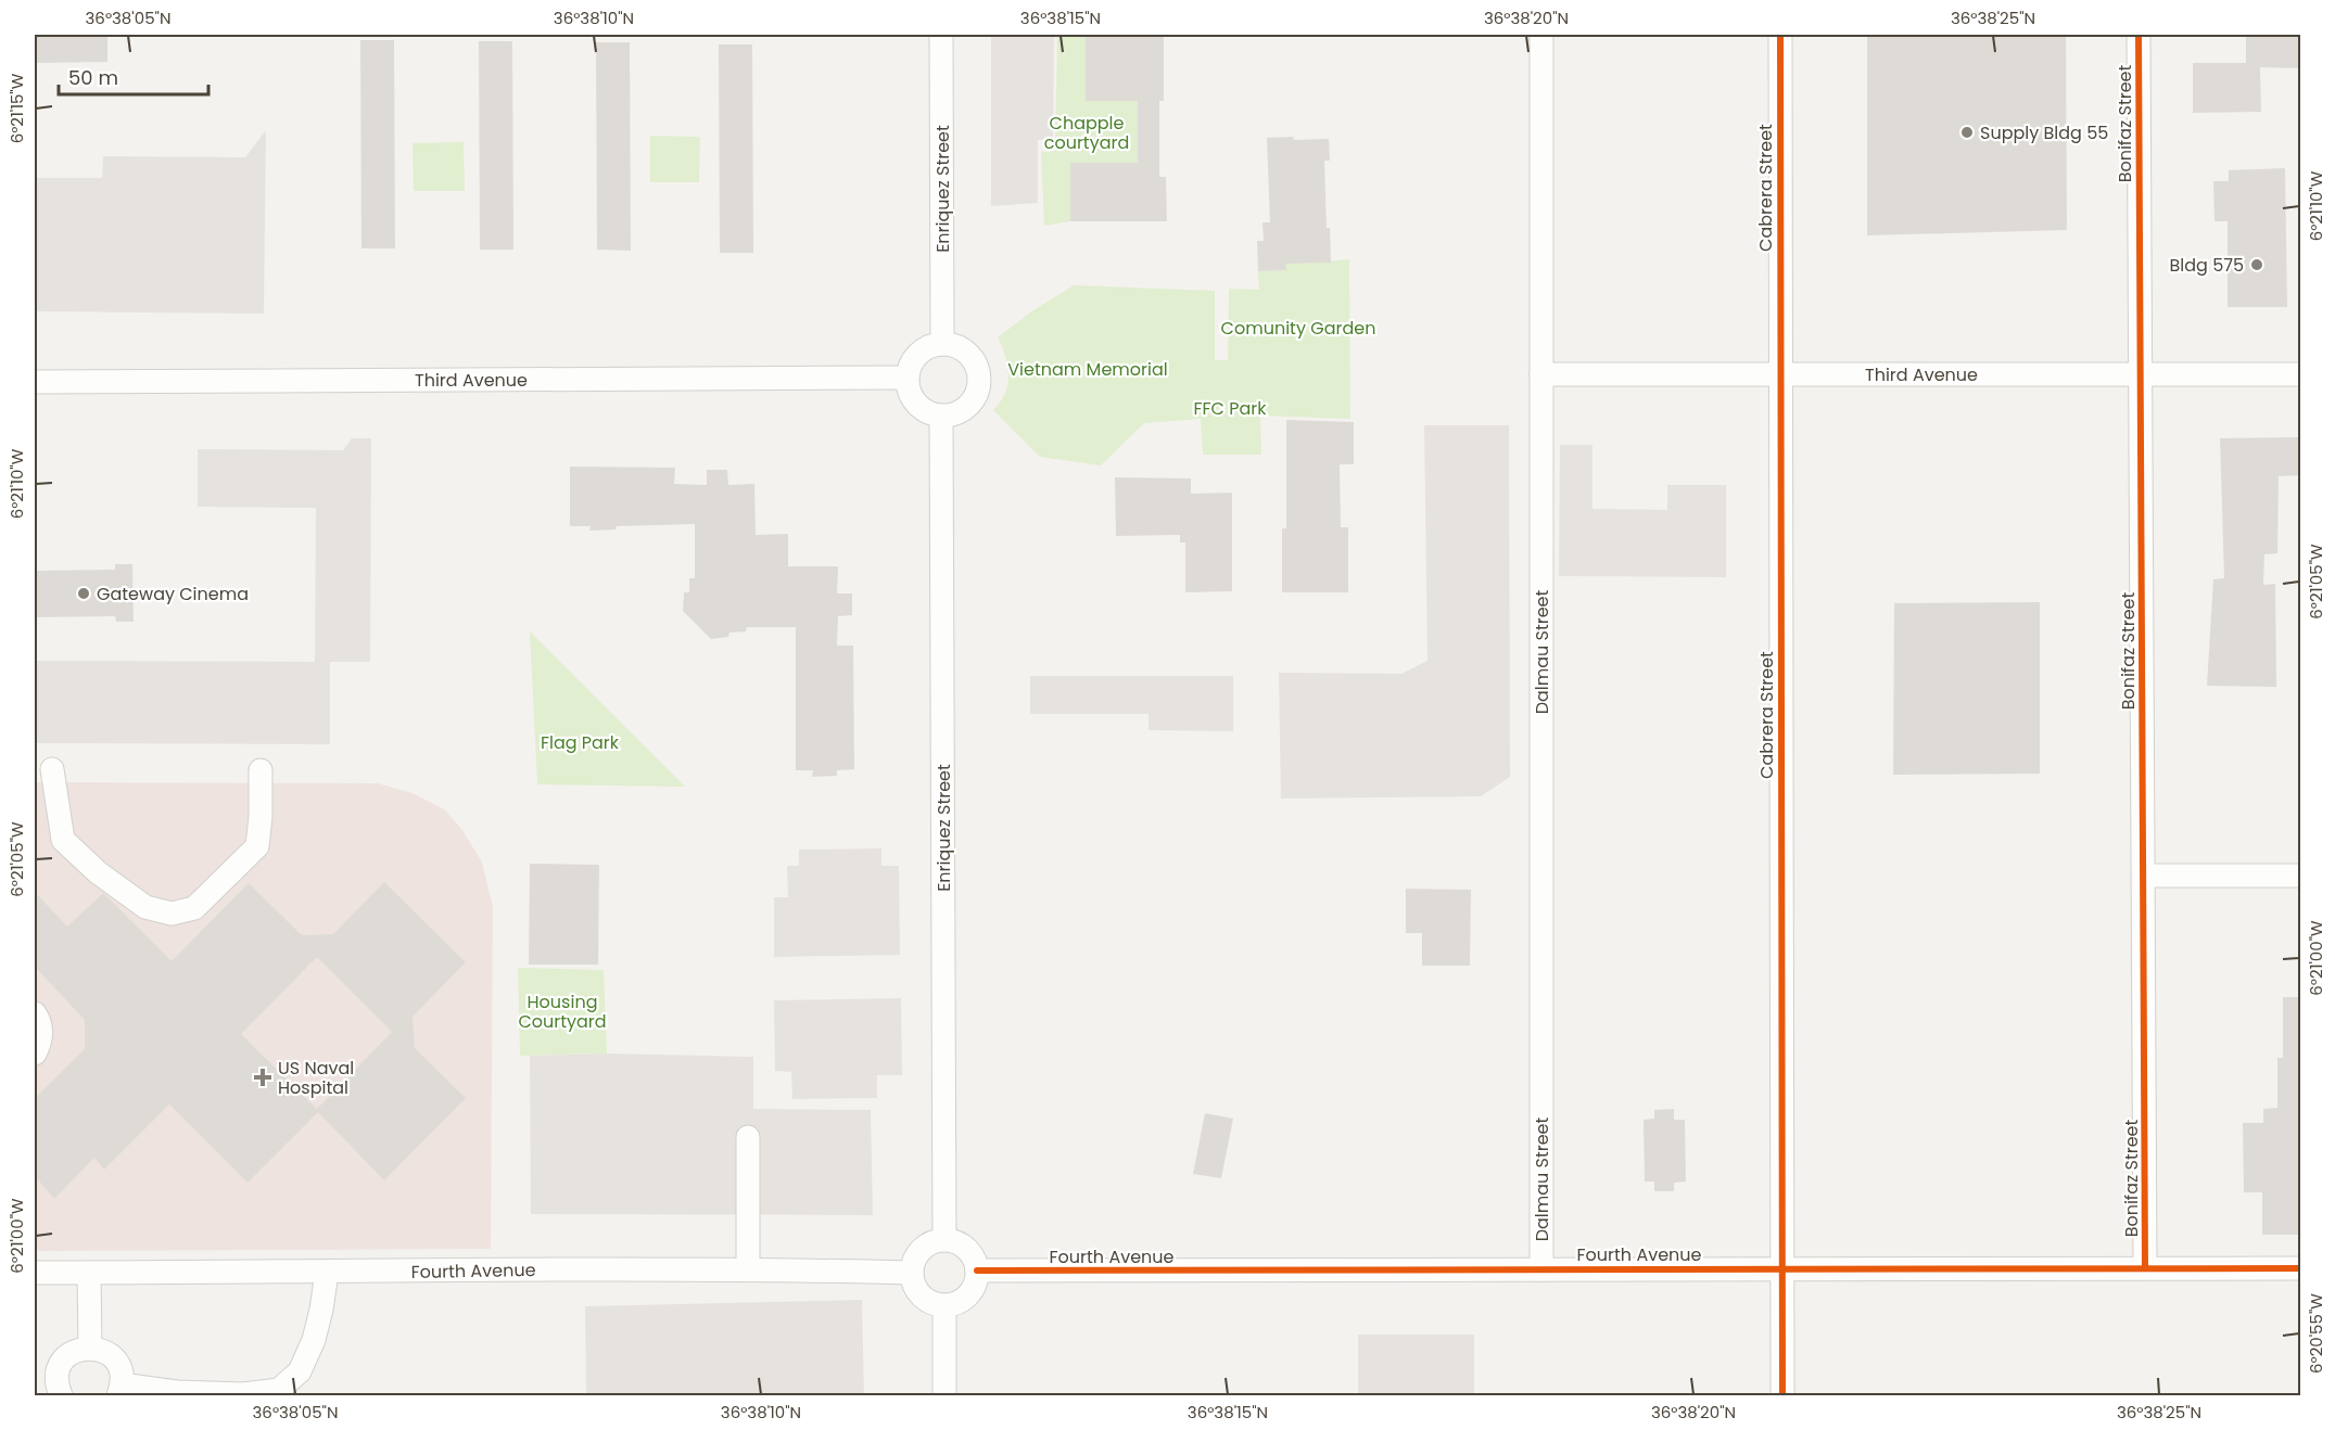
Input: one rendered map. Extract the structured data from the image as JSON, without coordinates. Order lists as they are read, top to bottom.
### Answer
{
  "streets": {
    "street": [
      "Bonifaz Street",
      "Cabrera Street",
      "Enriquez Street",
      "Third Avenue",
      "Dalmau Street",
      "Fourth Avenue"
    ]
  },
  "crossings": [
    ["Bonifaz Street", "Third Avenue"],
    ["Bonifaz Street", "Fourth Avenue"],
    ["Cabrera Street", "Third Avenue"],
    ["Cabrera Street", "Fourth Avenue"],
    ["Enriquez Street", "Third Avenue"],
    ["Enriquez Street", "Fourth Avenue"],
    ["Third Avenue", "Dalmau Street"],
    ["Dalmau Street", "Fourth Avenue"]
  ],
  "parks": [
    "Chapple courtyard",
    "Comunity Garden",
    "Vietnam Memorial",
    "FFC Park",
    "Flag Park",
    "Housing Courtyard"
  ],
  "places": {
    "other": ["Supply Bldg 55", "Bldg 575", "Gateway Cinema"],
    "health": ["US Naval Hospital"]
  },
  "scale_bar": "50 m",
  "coordinates": [
    "36°38'05\"N",
    "36°38'10\"N",
    "36°38'15\"N",
    "36°38'20\"N",
    "36°38'25\"N",
    "6°21'15\"W",
    "6°21'10\"W",
    "6°21'05\"W",
    "6°21'00\"W",
    "6°20'55\"W"
  ]
}
